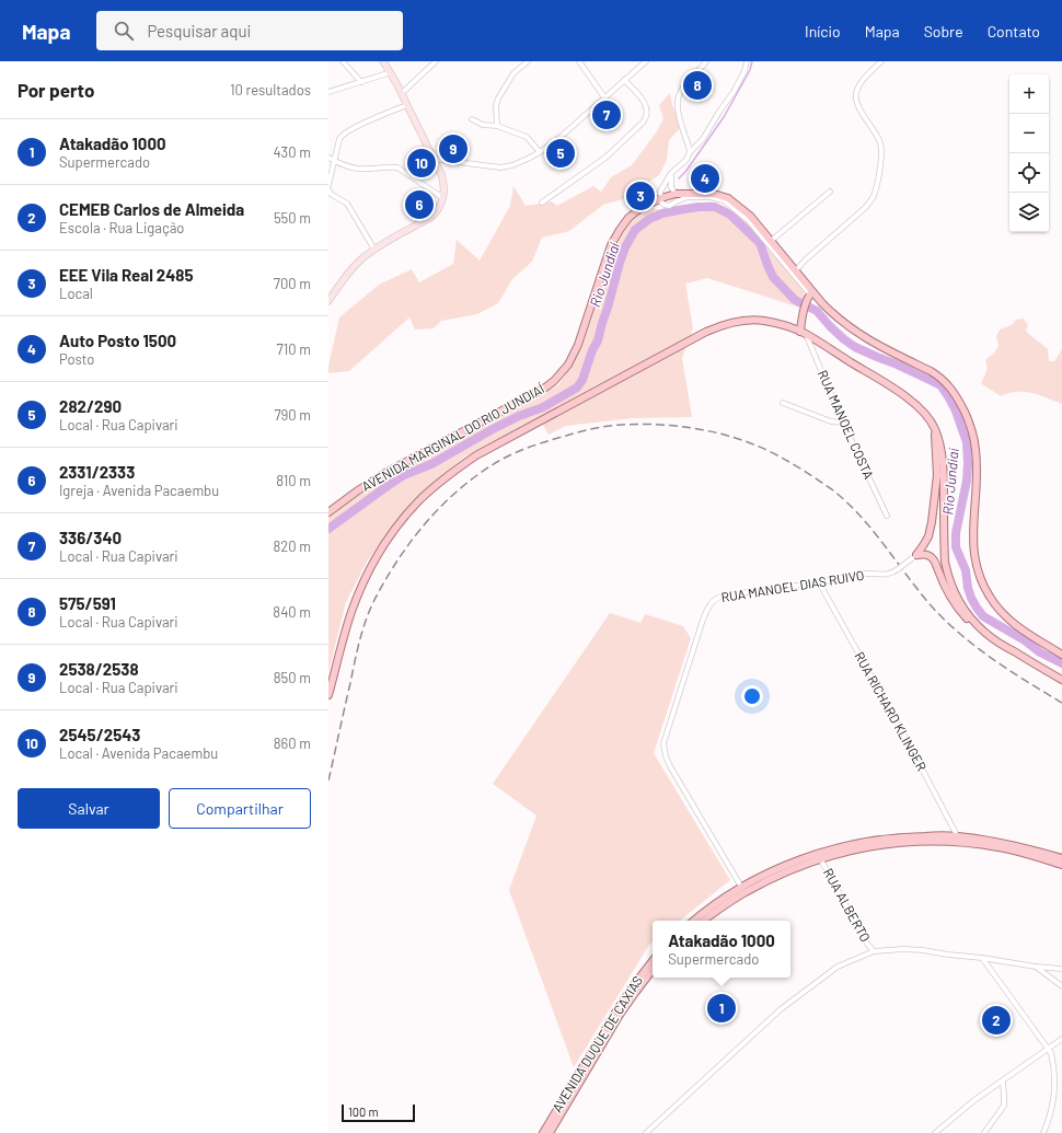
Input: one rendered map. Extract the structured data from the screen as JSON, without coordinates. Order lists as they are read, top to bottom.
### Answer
{
  "streets": {
    "main road": ["AVENIDA MARGINAL DO RIO JUNDIAÍ", "AVENIDA DUQUE DE CAXIAS"],
    "street": [
      "RUA MANOEL COSTA",
      "RUA MANOEL DIAS RUIVO",
      "RUA RICHARD KLINGER",
      "RUA ALBERTO"
    ]
  },
  "crossings": [
    ["RUA MANOEL COSTA", "AVENIDA MARGINAL DO RIO JUNDIAÍ"],
    ["RUA MANOEL DIAS RUIVO", "RUA RICHARD KLINGER"]
  ],
  "water": ["Rio Jundiaí"],
  "scale_bar": "100 m",
  "page": {
    "header": "Mapa",
    "search": "Pesquisar aqui",
    "nav": [
      "Início",
      "Mapa",
      "Sobre",
      "Contato"
    ],
    "heading": ["Por perto", "10 resultados"],
    "pins": [
      "8",
      "7",
      "9",
      "5",
      "10",
      "4",
      "3",
      "6",
      "1",
      "2"
    ],
    "map_buttons": ["+", "−"],
    "list": [
      {
        "mark": "1",
        "name": "Atakadão 1000",
        "note": "Supermercado",
        "value": "430 m"
      },
      {
        "mark": "2",
        "name": "CEMEB Carlos de Almeida",
        "note": "Escola · Rua Ligação",
        "value": "550 m"
      },
      {
        "mark": "3",
        "name": "EEE Vila Real 2485",
        "note": "Local",
        "value": "700 m"
      },
      {
        "mark": "4",
        "name": "Auto Posto 1500",
        "note": "Posto",
        "value": "710 m"
      },
      {
        "mark": "5",
        "name": "282/290",
        "note": "Local · Rua Capivari",
        "value": "790 m"
      },
      {
        "mark": "6",
        "name": "2331/2333",
        "note": "Igreja · Avenida Pacaembu",
        "value": "810 m"
      },
      {
        "mark": "7",
        "name": "336/340",
        "note": "Local · Rua Capivari",
        "value": "820 m"
      },
      {
        "mark": "8",
        "name": "575/591",
        "note": "Local · Rua Capivari",
        "value": "840 m"
      },
      {
        "mark": "9",
        "name": "2538/2538",
        "note": "Local · Rua Capivari",
        "value": "850 m"
      },
      {
        "mark": "10",
        "name": "2545/2543",
        "note": "Local · Avenida Pacaembu",
        "value": "860 m"
      }
    ],
    "buttons": ["Salvar", "Compartilhar"],
    "popup": ["Atakadão 1000", "Supermercado"],
    "scale": "100 m"
  }
}
